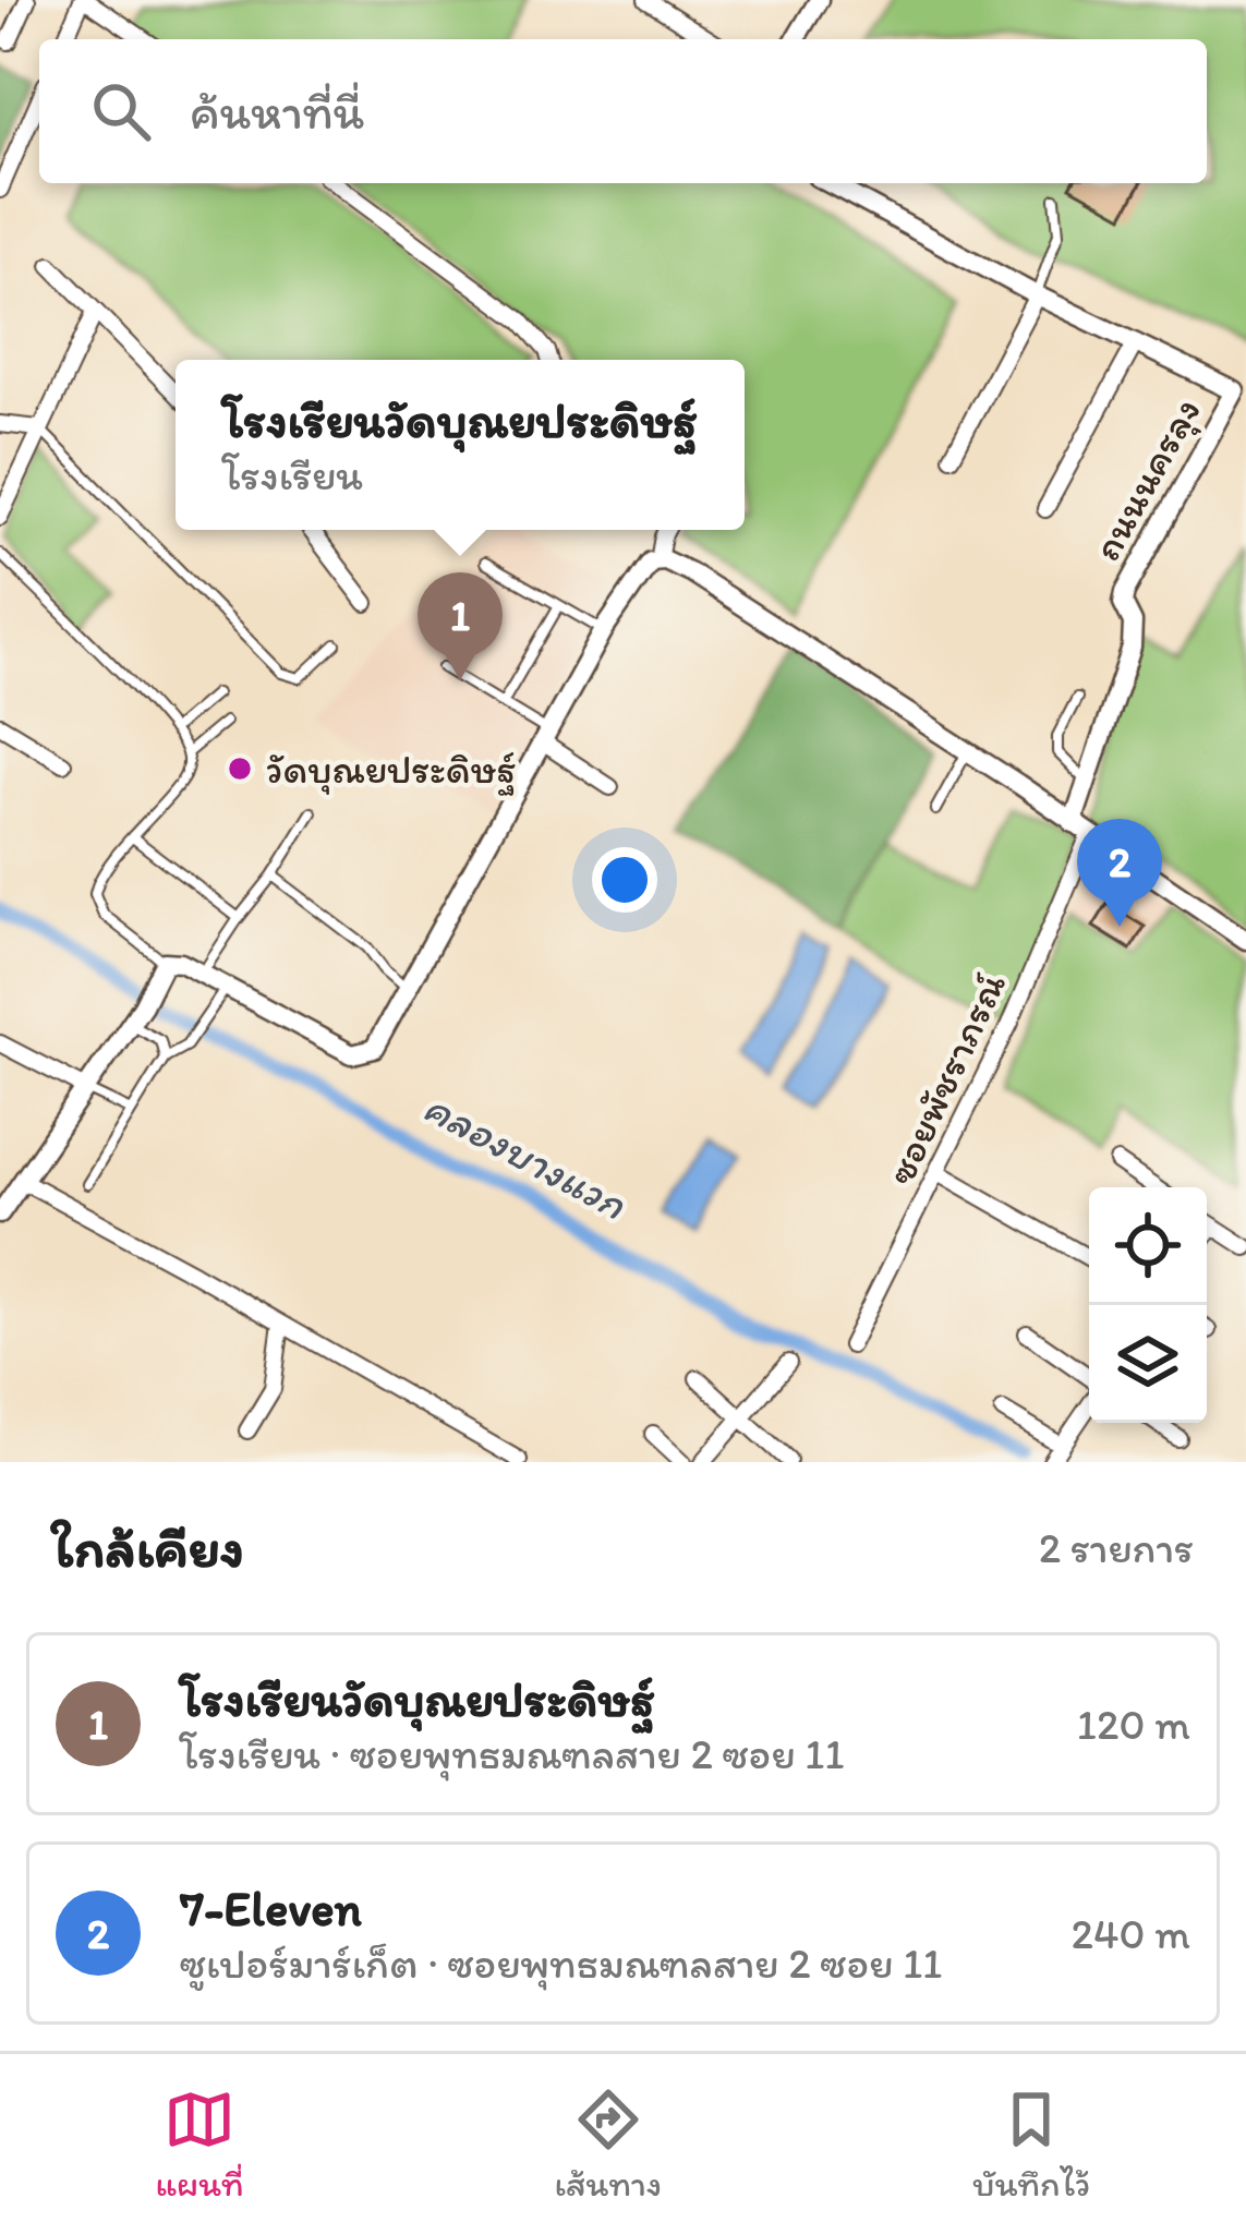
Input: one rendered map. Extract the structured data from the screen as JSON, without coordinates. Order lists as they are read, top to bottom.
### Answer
{
  "streets": {
    "street": ["ถนนนครลุง", "ซอยพัชราภรณ์"]
  },
  "crossings": [
    ["ถนนนครลุง", "ซอยพัชราภรณ์"]
  ],
  "water": ["คลองบางแวก"],
  "places": ["วัดบุณยประดิษฐ์"],
  "page": {
    "search": "ค้นหาที่นี่",
    "popup": ["โรงเรียนวัดบุณยประดิษฐ์", "โรงเรียน"],
    "pins": ["1", "2"],
    "heading": ["ใกล้เคียง", "2 รายการ"],
    "list": [
      {
        "mark": "1",
        "name": "โรงเรียนวัดบุณยประดิษฐ์",
        "note": "โรงเรียน · ซอยพุทธมณฑลสาย 2 ซอย 11",
        "value": "120 m"
      },
      {
        "mark": "2",
        "name": "7-Eleven",
        "note": "ซูเปอร์มาร์เก็ต · ซอยพุทธมณฑลสาย 2 ซอย 11",
        "value": "240 m"
      }
    ],
    "nav": ["แผนที่", "เส้นทาง", "บันทึกไว้"]
  }
}
